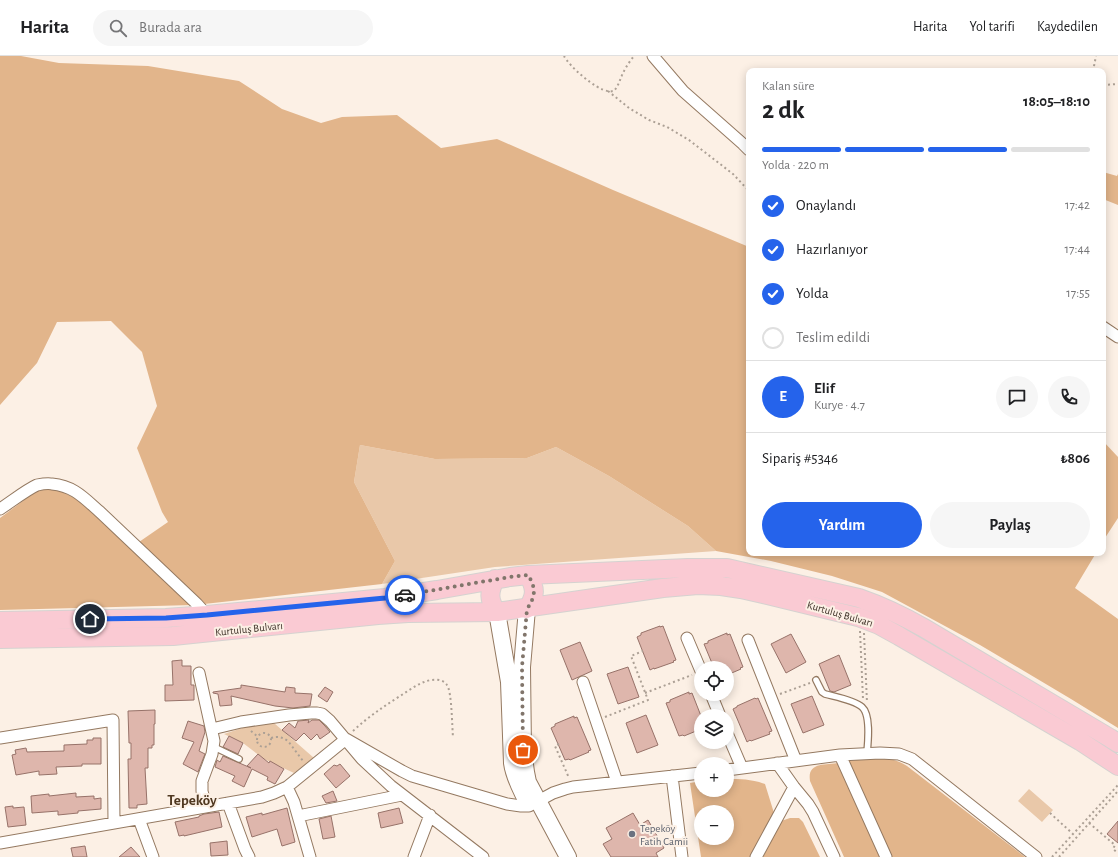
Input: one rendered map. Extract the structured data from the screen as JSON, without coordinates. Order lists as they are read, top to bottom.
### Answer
{
  "streets": {
    "highway": ["Kurtuluş Bulvarı"]
  },
  "districts": ["Tepeköy"],
  "places": ["Tepeköy Fatih Camii"],
  "page": {
    "header": "Harita",
    "search": "Burada ara",
    "nav": ["Harita", "Yol tarifi", "Kaydedilen"],
    "heading": ["2 dk", "Kalan süre", "18:05–18:10"],
    "panel": [
      "Elif",
      "Kurye · 4.7",
      "Sipariş #5346",
      "₺806"
    ],
    "bar": "Yolda · 220 m",
    "list": [
      ["Onaylandı", "17:42"],
      ["Hazırlanıyor", "17:44"],
      ["Yolda", "17:55"],
      "Teslim edildi"
    ],
    "round": "E",
    "buttons": ["Yardım", "Paylaş"],
    "map_buttons": ["+", "−"]
  }
}
